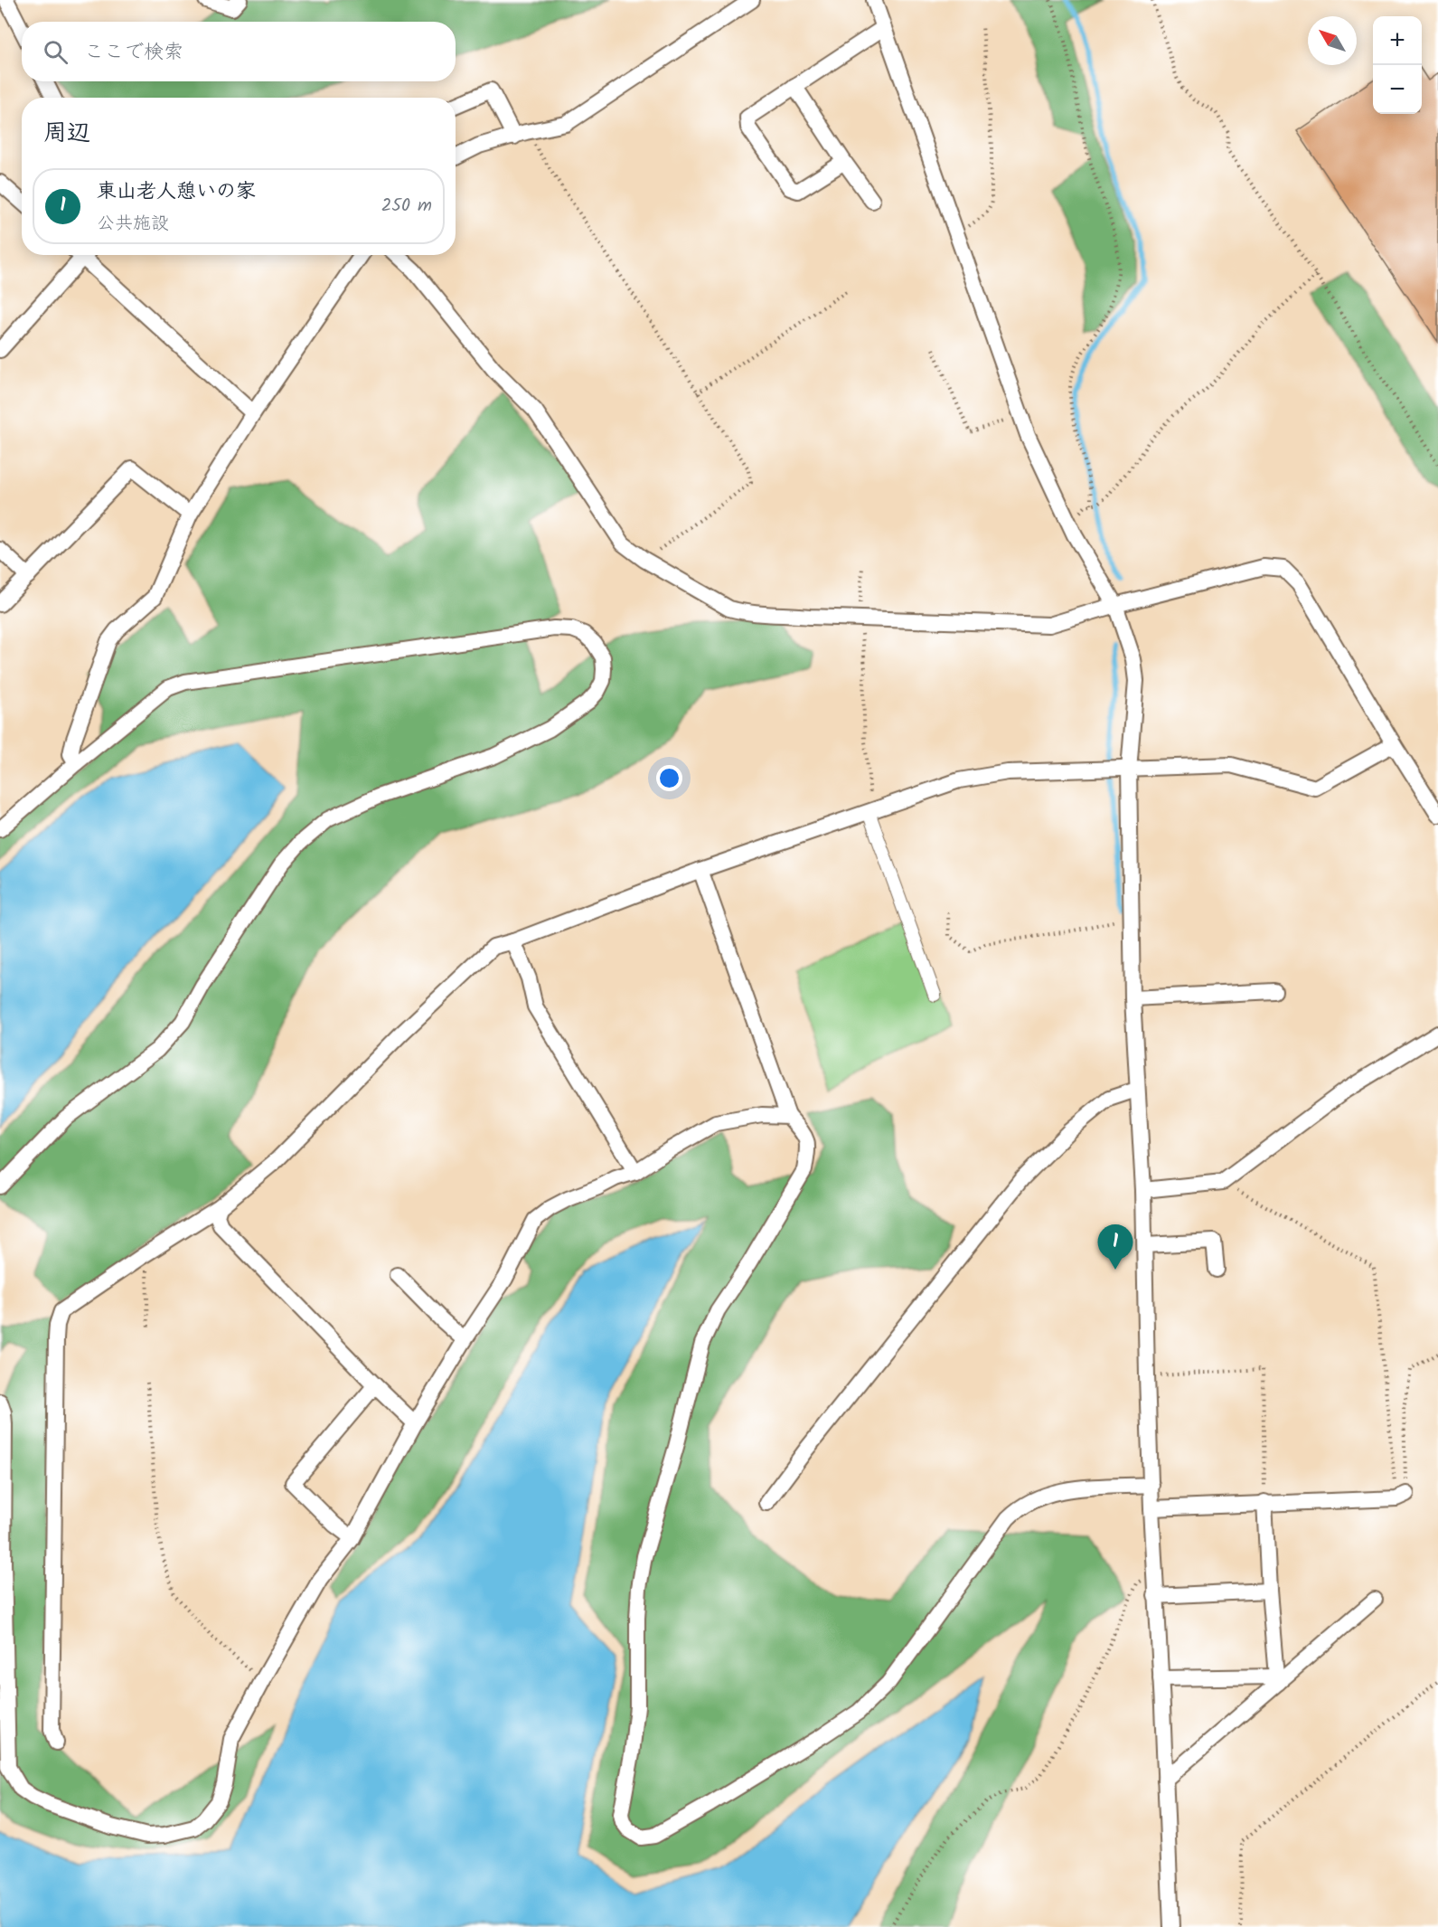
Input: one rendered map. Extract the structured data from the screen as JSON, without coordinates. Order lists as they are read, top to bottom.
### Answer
{
  "north": "top left",
  "page": {
    "map_buttons": ["+", "−"],
    "search": "ここで検索",
    "heading": "周辺",
    "list": [
      {
        "mark": "1",
        "name": "東山老人憩いの家",
        "note": "公共施設",
        "value": "250 m"
      }
    ],
    "pins": "1"
  }
}
